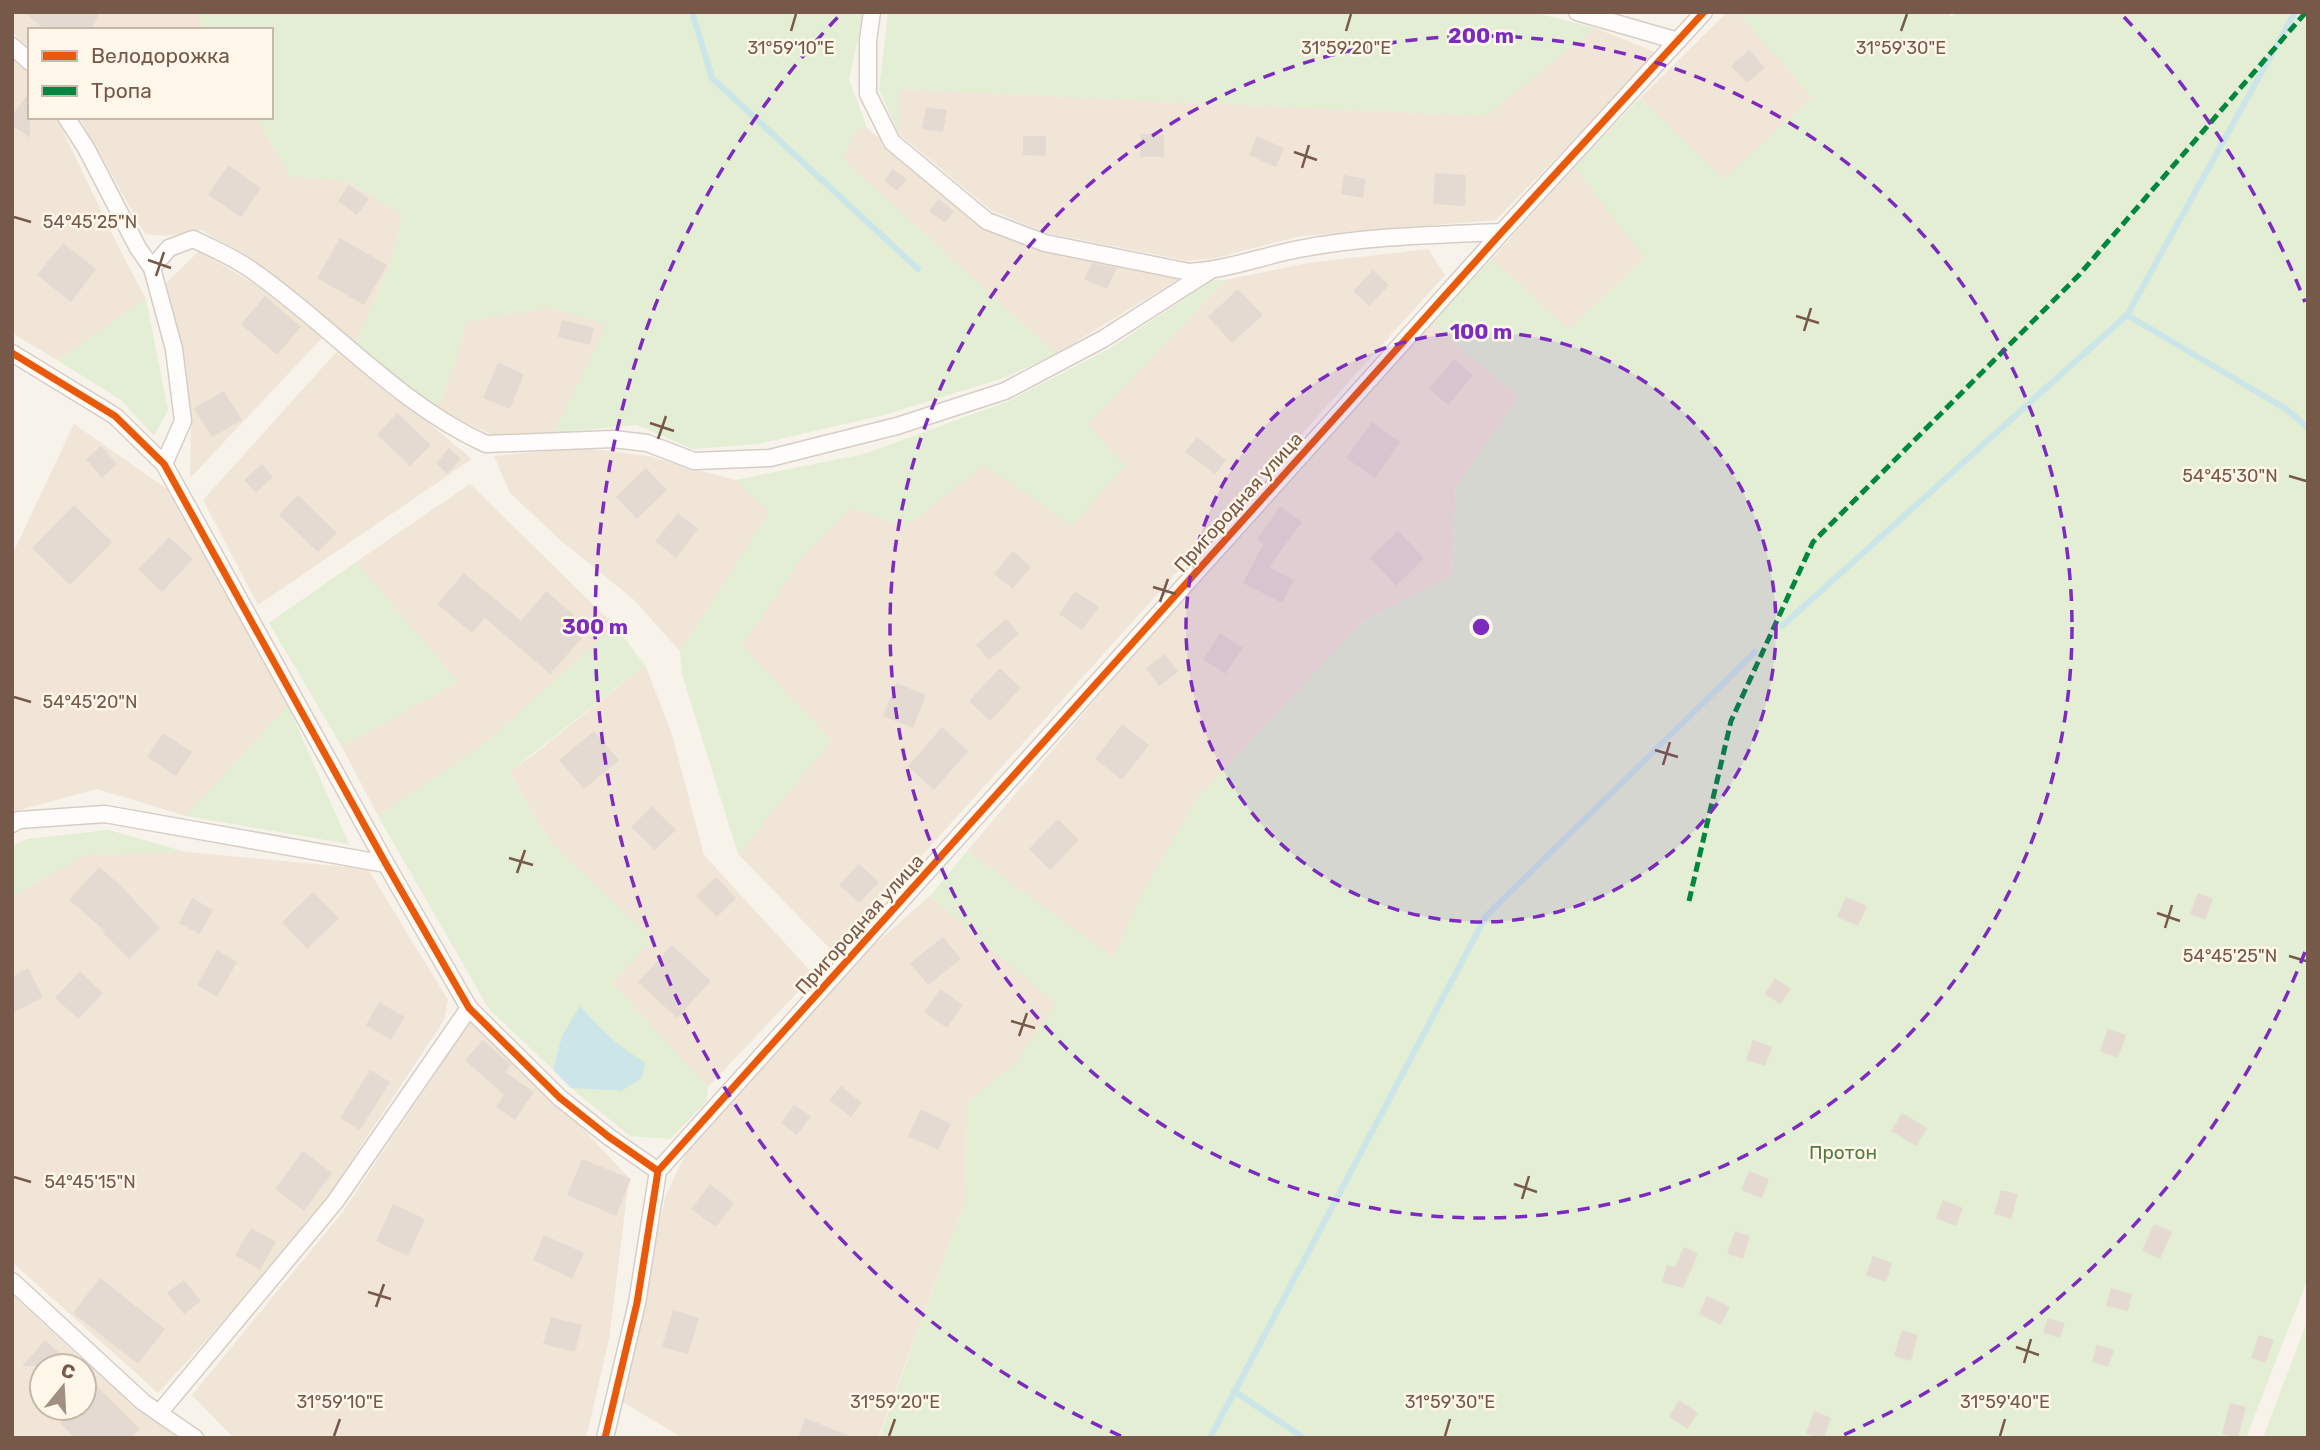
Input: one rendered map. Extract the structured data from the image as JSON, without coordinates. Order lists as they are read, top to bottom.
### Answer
{
  "streets": {
    "street": ["Пригородная улица"]
  },
  "parks": ["Протон"],
  "legend": ["Велодорожка", "Тропа"],
  "north": "top",
  "coordinates": [
    "31°59'10\"E",
    "31°59'20\"E",
    "31°59'30\"E",
    "54°45'25\"N",
    "54°45'30\"N",
    "54°45'20\"N",
    "54°45'15\"N",
    "31°59'40\"E"
  ],
  "rings": ["200 m", "100 m", "300 m"]
}
